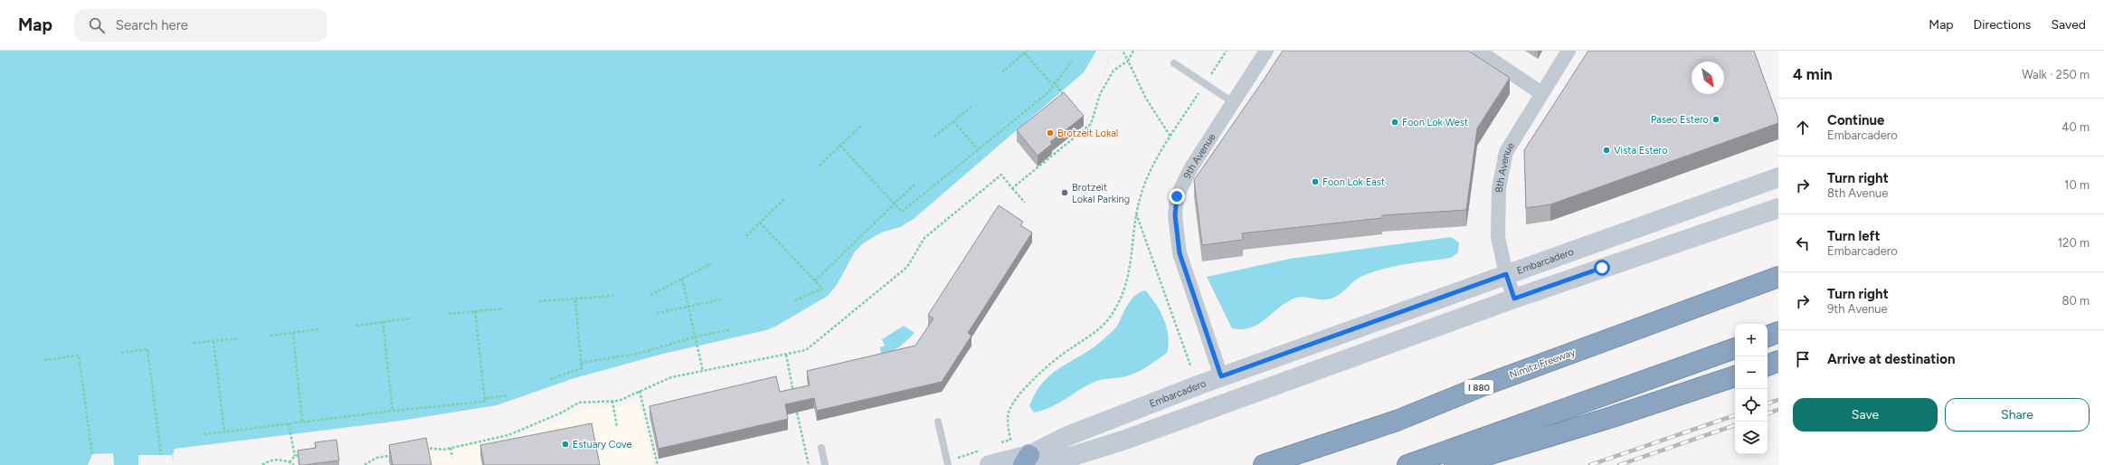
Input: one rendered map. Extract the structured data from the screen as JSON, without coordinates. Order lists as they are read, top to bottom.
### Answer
{
  "streets": {
    "highway": ["Nimitz Freeway", "I 880"],
    "main road": ["Embarcadero"],
    "street": ["9th Avenue", "8th Avenue"]
  },
  "crossings": [
    ["9th Avenue", "Embarcadero"],
    ["8th Avenue", "Embarcadero"]
  ],
  "places": [
    "Paseo Estero",
    "Foon Lok West",
    "Brotzeit Lokal",
    "Vista Estero",
    "Foon Lok East",
    "Brotzeit Lokal Parking",
    "Estuary Cove"
  ],
  "north": "bottom right",
  "page": {
    "header": "Map",
    "search": "Search here",
    "nav": ["Map", "Directions", "Saved"],
    "heading": ["4 min", "Walk · 250 m"],
    "list": [
      ["Continue", "Embarcadero", "40 m"],
      ["Turn right", "8th Avenue", "10 m"],
      ["Turn left", "Embarcadero", "120 m"],
      ["Turn right", "9th Avenue", "80 m"],
      "Arrive at destination"
    ],
    "map_buttons": ["+", "−"],
    "buttons": ["Save", "Share"]
  }
}
